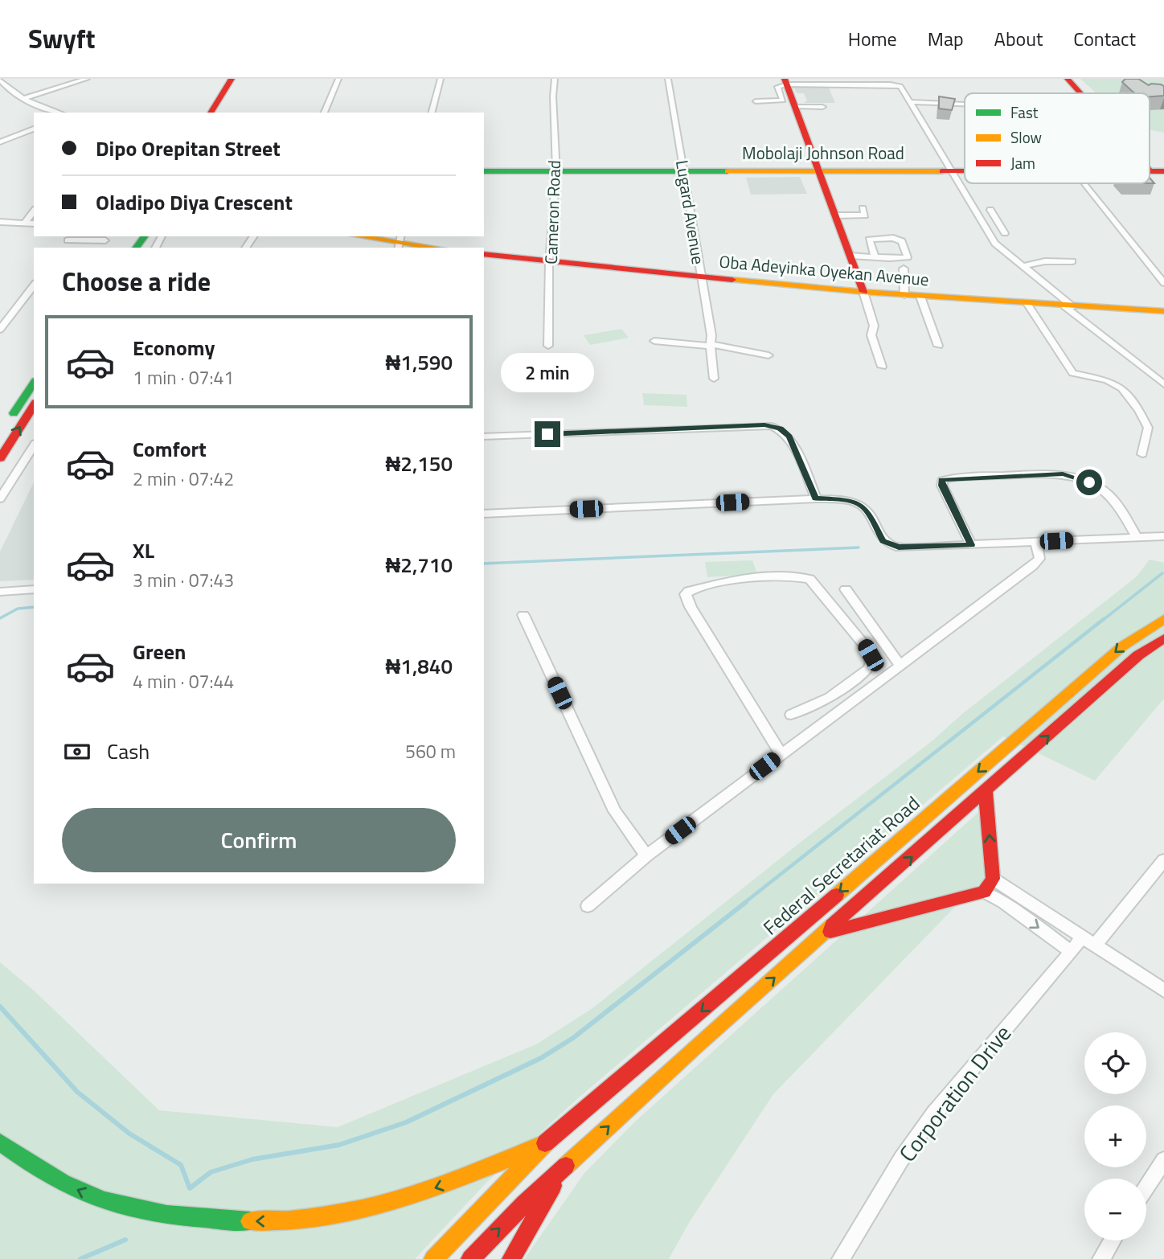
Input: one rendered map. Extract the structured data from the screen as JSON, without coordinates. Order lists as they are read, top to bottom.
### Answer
{
  "streets": {
    "main road": ["Mobolaji Johnson Road", "Oba Adeyinka Oyekan Avenue", "Federal Secretariat Road"],
    "street": ["Cameron Road", "Lugard Avenue", "Corporation Drive"]
  },
  "crossings": [
    ["Mobolaji Johnson Road", "Cameron Road"],
    ["Mobolaji Johnson Road", "Lugard Avenue"],
    ["Cameron Road", "Oba Adeyinka Oyekan Avenue"],
    ["Lugard Avenue", "Oba Adeyinka Oyekan Avenue"]
  ],
  "legend": ["Fast", "Slow", "Jam"],
  "page": {
    "header": "Swyft",
    "nav": [
      "Home",
      "Map",
      "About",
      "Contact"
    ],
    "banner": ["Dipo Orepitan Street", "Oladipo Diya Crescent"],
    "heading": "Choose a ride",
    "list": [
      {
        "name": "Economy",
        "note": "1 min · 07:41",
        "value": "₦1,590"
      },
      {
        "name": "Comfort",
        "note": "2 min · 07:42",
        "value": "₦2,150"
      },
      {
        "name": "XL",
        "note": "3 min · 07:43",
        "value": "₦2,710"
      },
      {
        "name": "Green",
        "note": "4 min · 07:44",
        "value": "₦1,840"
      }
    ],
    "bubble": "2 min",
    "pay": ["Cash", "560 m"],
    "buttons": "Confirm",
    "map_buttons": ["+", "−"]
  }
}
